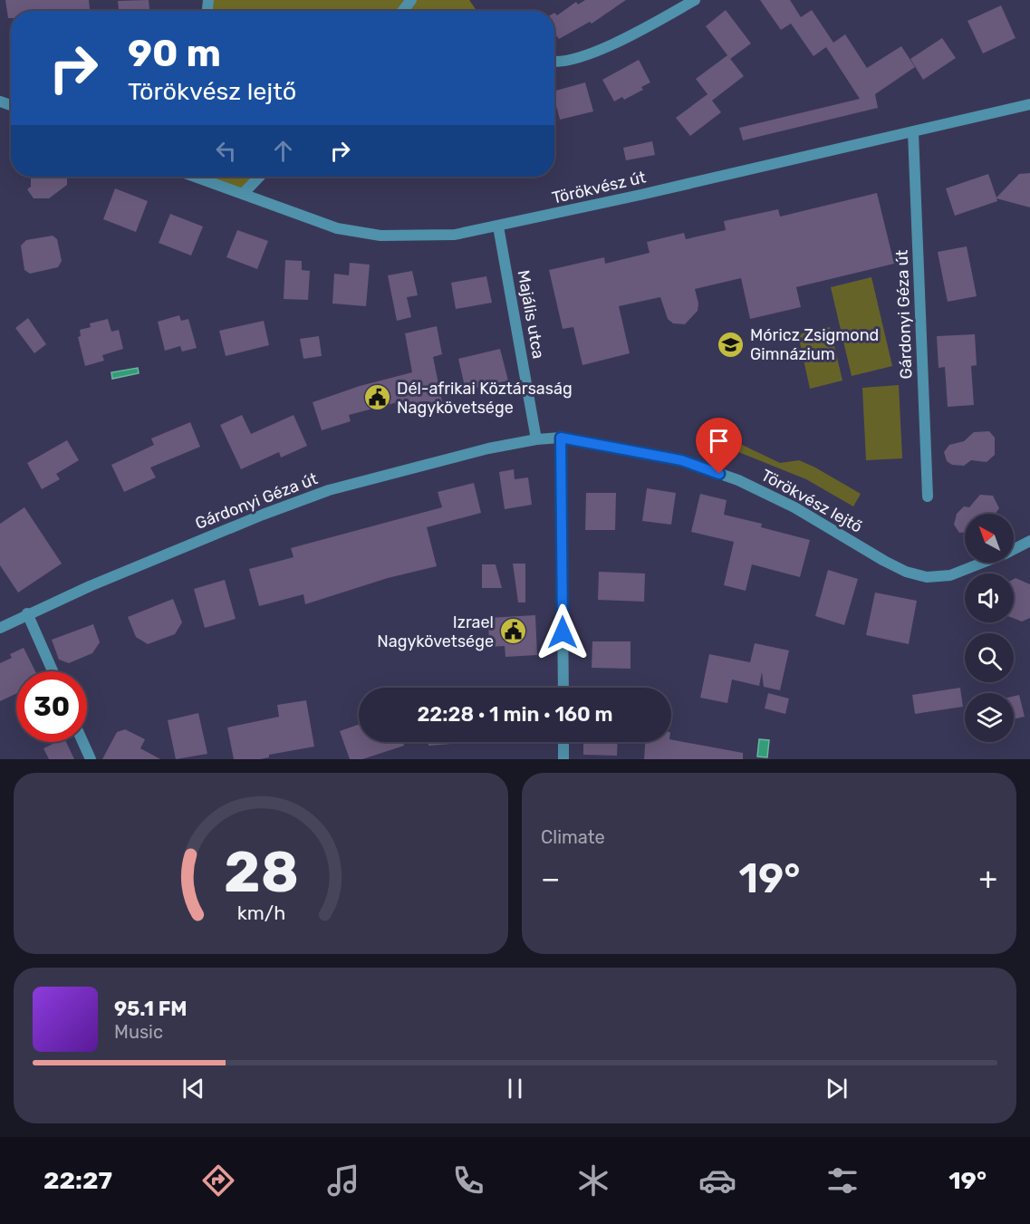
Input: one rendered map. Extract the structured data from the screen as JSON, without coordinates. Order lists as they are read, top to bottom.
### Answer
{
  "streets": {
    "street": [
      "Törökvész út",
      "Majális utca",
      "Gárdonyi Géza út",
      "Törökvész lejtő"
    ]
  },
  "crossings": [
    ["Törökvész út", "Majális utca"],
    ["Törökvész út", "Gárdonyi Géza út"],
    ["Majális utca", "Gárdonyi Géza út"],
    ["Majális utca", "Törökvész lejtő"],
    ["Gárdonyi Géza út", "Törökvész lejtő"]
  ],
  "places": {
    "school or university": ["Móricz Zsigmond Gimnázium"],
    "public building": ["Dél-afrikai Köztársaság Nagykövetsége", "Izrael Nagykövetsége"]
  },
  "north": "top left",
  "page": {
    "turn": ["90 m", "Törökvész lejtő"],
    "limit": "30",
    "trip": "22:28 · 1 min · 160 m",
    "tile": "Climate",
    "heat": ["−", "19°", "+"],
    "song": ["95.1 FM", "Music"],
    "tabs": ["22:27", "19°"],
    "gauge": ["28", "km/h"]
  }
}
